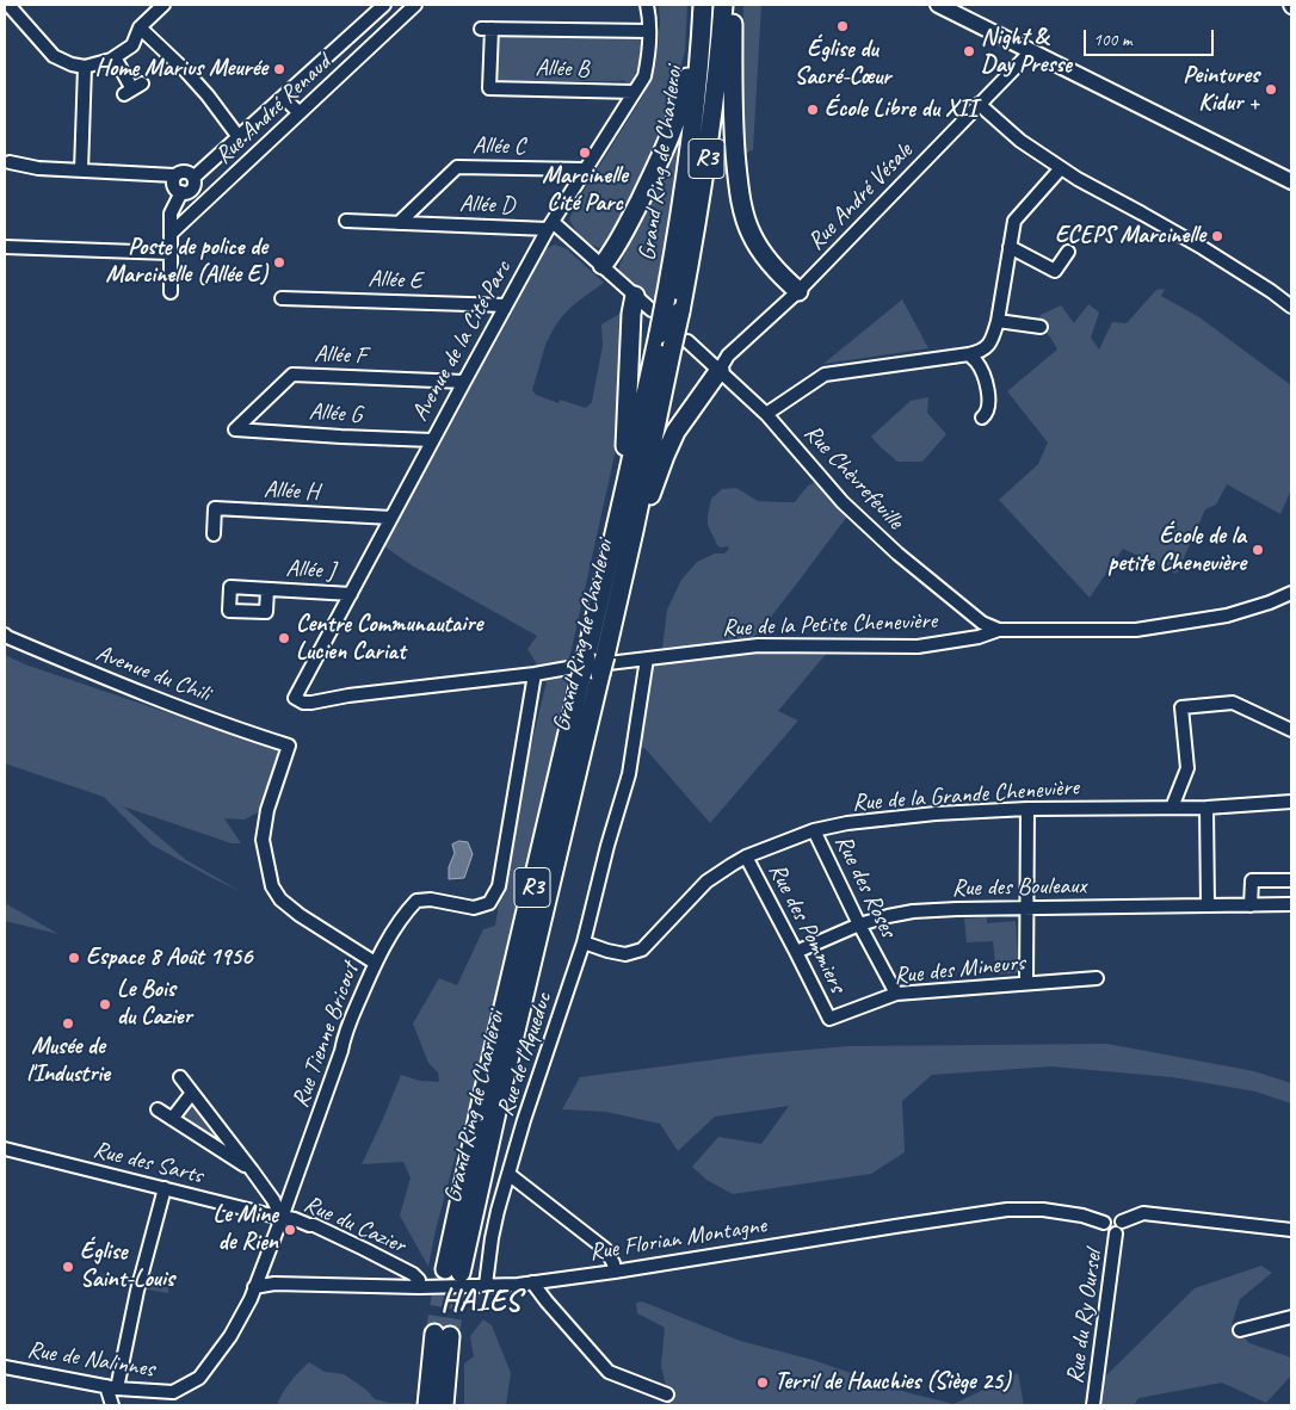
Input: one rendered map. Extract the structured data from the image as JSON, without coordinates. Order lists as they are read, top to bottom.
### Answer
{
  "streets": {
    "highway": ["R3", "Grand Ring de Charleroi"],
    "street": [
      "Allée B",
      "Rue André Renaud",
      "Allée C",
      "Rue André Vésale",
      "Allée D",
      "Allée E",
      "Avenue de la Cité Parc",
      "Allée F",
      "Allée G",
      "Rue Chèvrefeuille",
      "Allée H",
      "Allée J",
      "Rue de la Petite Chenevière",
      "Avenue du Chili",
      "Rue de la Grande Chenevière",
      "Rue des Roses",
      "Rue des Bouleaux",
      "Rue des Pommiers",
      "Rue des Mineurs",
      "Rue Tienne Bricout",
      "Rue de l'Aqueduc",
      "Rue des Sarts",
      "Rue du Cazier",
      "Rue Florian Montagne",
      "Rue du Ry Oursel",
      "Rue de Nalinnes"
    ]
  },
  "crossings": [
    ["Allée B", "Avenue de la Cité Parc"],
    ["Allée C", "Allée D"],
    ["Allée C", "Avenue de la Cité Parc"],
    ["Grand Ring de Charleroi", "Rue Chèvrefeuille"],
    ["Rue André Vésale", "Rue Chèvrefeuille"],
    ["Allée D", "Avenue de la Cité Parc"],
    ["Allée E", "Avenue de la Cité Parc"],
    ["Avenue de la Cité Parc", "Allée F"],
    ["Avenue de la Cité Parc", "Allée G"],
    ["Avenue de la Cité Parc", "Allée H"],
    ["Avenue de la Cité Parc", "Allée J"],
    ["Avenue de la Cité Parc", "Rue de la Petite Chenevière"],
    ["Allée F", "Allée G"],
    ["Rue Chèvrefeuille", "Rue de la Petite Chenevière"],
    ["Rue de la Petite Chenevière", "Rue Tienne Bricout"],
    ["Avenue du Chili", "Rue Tienne Bricout"],
    ["Rue de la Grande Chenevière", "Rue des Roses"],
    ["Rue de la Grande Chenevière", "Rue des Pommiers"],
    ["Rue de la Grande Chenevière", "Rue de l'Aqueduc"],
    ["Rue des Roses", "Rue des Bouleaux"],
    ["Rue des Roses", "Rue des Mineurs"],
    ["Rue des Bouleaux", "Rue des Pommiers"],
    ["Rue des Pommiers", "Rue des Mineurs"],
    ["Rue Tienne Bricout", "Rue des Sarts"],
    ["Rue Tienne Bricout", "Rue du Cazier"],
    ["Rue Tienne Bricout", "Rue de Nalinnes"],
    ["Rue de l'Aqueduc", "Rue Florian Montagne"],
    ["Rue des Sarts", "Rue du Cazier"],
    ["Rue des Sarts", "Rue de Nalinnes"],
    ["Rue du Cazier", "Rue Florian Montagne"],
    ["Rue du Cazier", "Rue de Nalinnes"],
    ["Rue Florian Montagne", "Rue du Ry Oursel"],
    ["Rue Florian Montagne", "Rue de Nalinnes"]
  ],
  "districts": ["HAIES"],
  "places": [
    "Église du Sacré-Cœur",
    "Night & Day Presse",
    "Home Marius Meurée",
    "Peintures Kidur +",
    "École Libre du XII",
    "Marcinelle Cité Parc",
    "ECEPS Marcinelle",
    "Poste de police de Marcinelle (Allée E)",
    "École de la petite Chenevière",
    "Centre Communautaire Lucien Cariat",
    "Espace 8 Août 1956",
    "Le Bois du Cazier",
    "Musée de l'Industrie",
    "Le Mine de Rien",
    "Église Saint-Louis",
    "Terril de Hauchies (Siège 25)"
  ],
  "scale_bar": "100 m"
}
